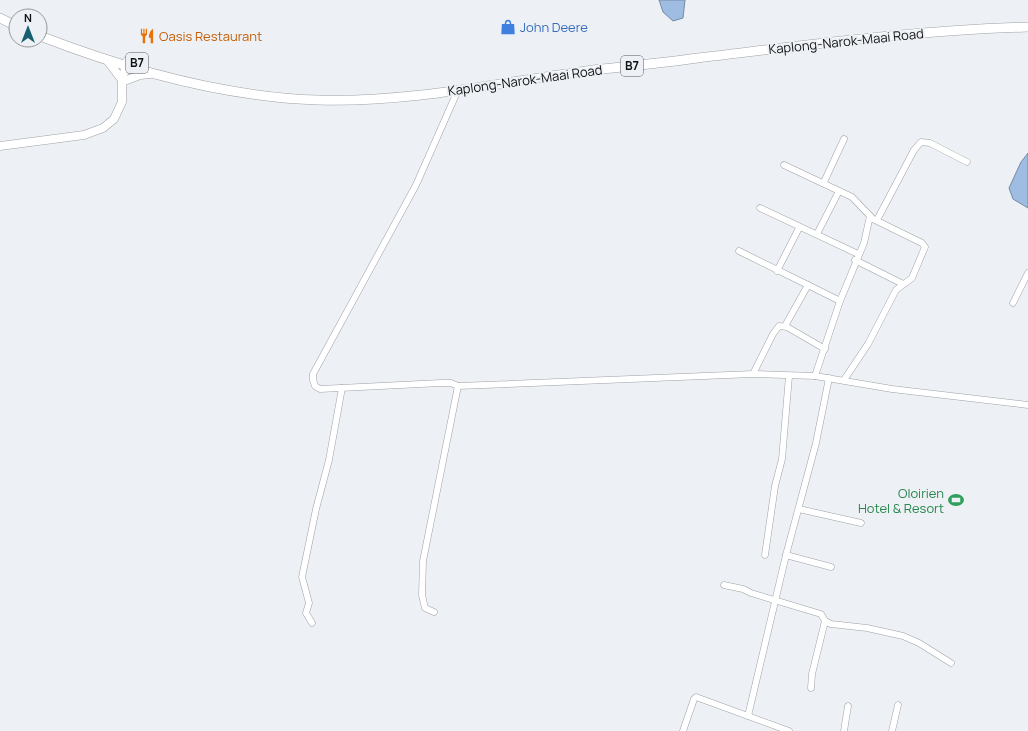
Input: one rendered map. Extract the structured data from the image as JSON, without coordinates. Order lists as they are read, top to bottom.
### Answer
{
  "streets": {
    "highway": ["Kaplong-Narok-Maai Road", "B7"]
  },
  "places": {
    "shop": ["John Deere"],
    "restaurant": ["Oasis Restaurant"],
    "sports": ["Oloirien Hotel & Resort"]
  },
  "north": "top"
}
